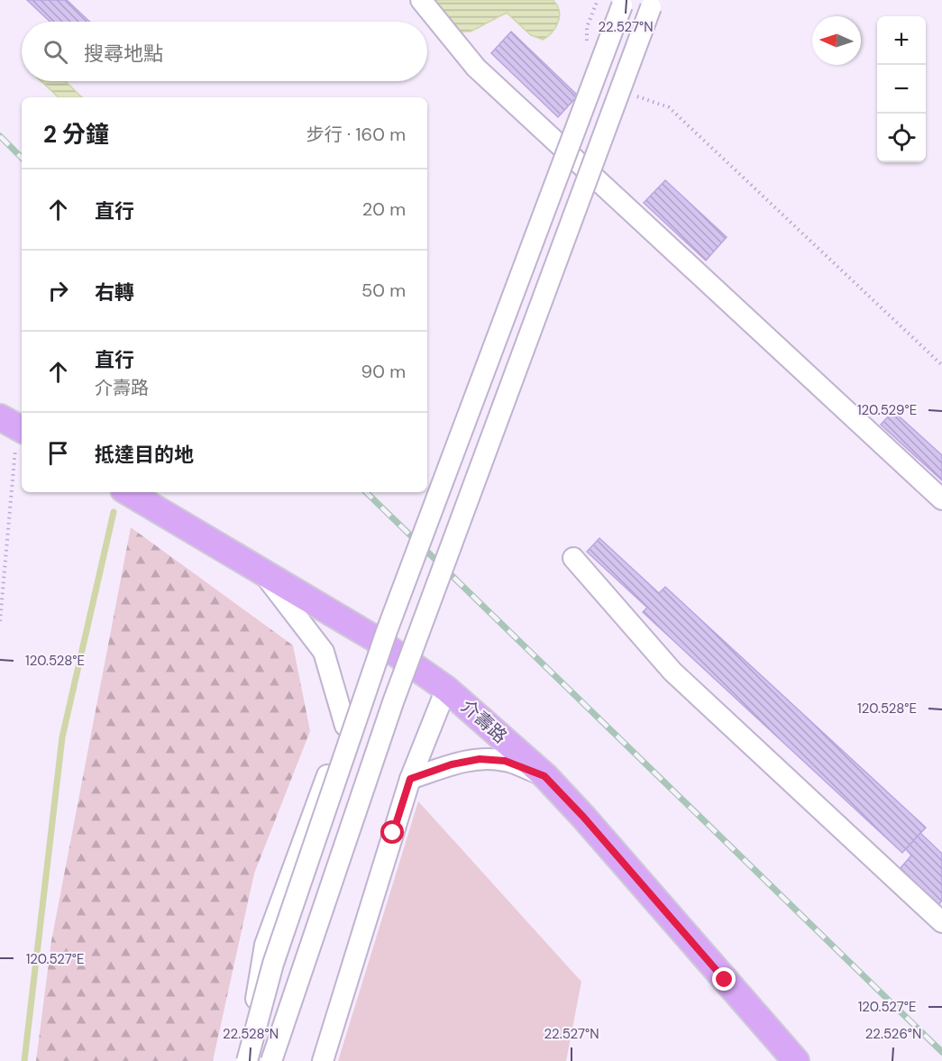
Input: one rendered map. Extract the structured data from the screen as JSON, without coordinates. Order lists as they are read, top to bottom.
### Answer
{
  "streets": {
    "main road": ["介壽路"]
  },
  "north": "left",
  "page": {
    "map_buttons": ["+", "−"],
    "search": "搜尋地點",
    "heading": ["2 分鐘", "步行 · 160 m"],
    "list": [
      ["直行", "20 m"],
      ["右轉", "50 m"],
      ["直行", "介壽路", "90 m"],
      "抵達目的地"
    ]
  },
  "coordinates": [
    "22.527°N",
    "120.529°E",
    "120.528°E",
    "120.527°E",
    "22.528°N",
    "22.526°N"
  ]
}
